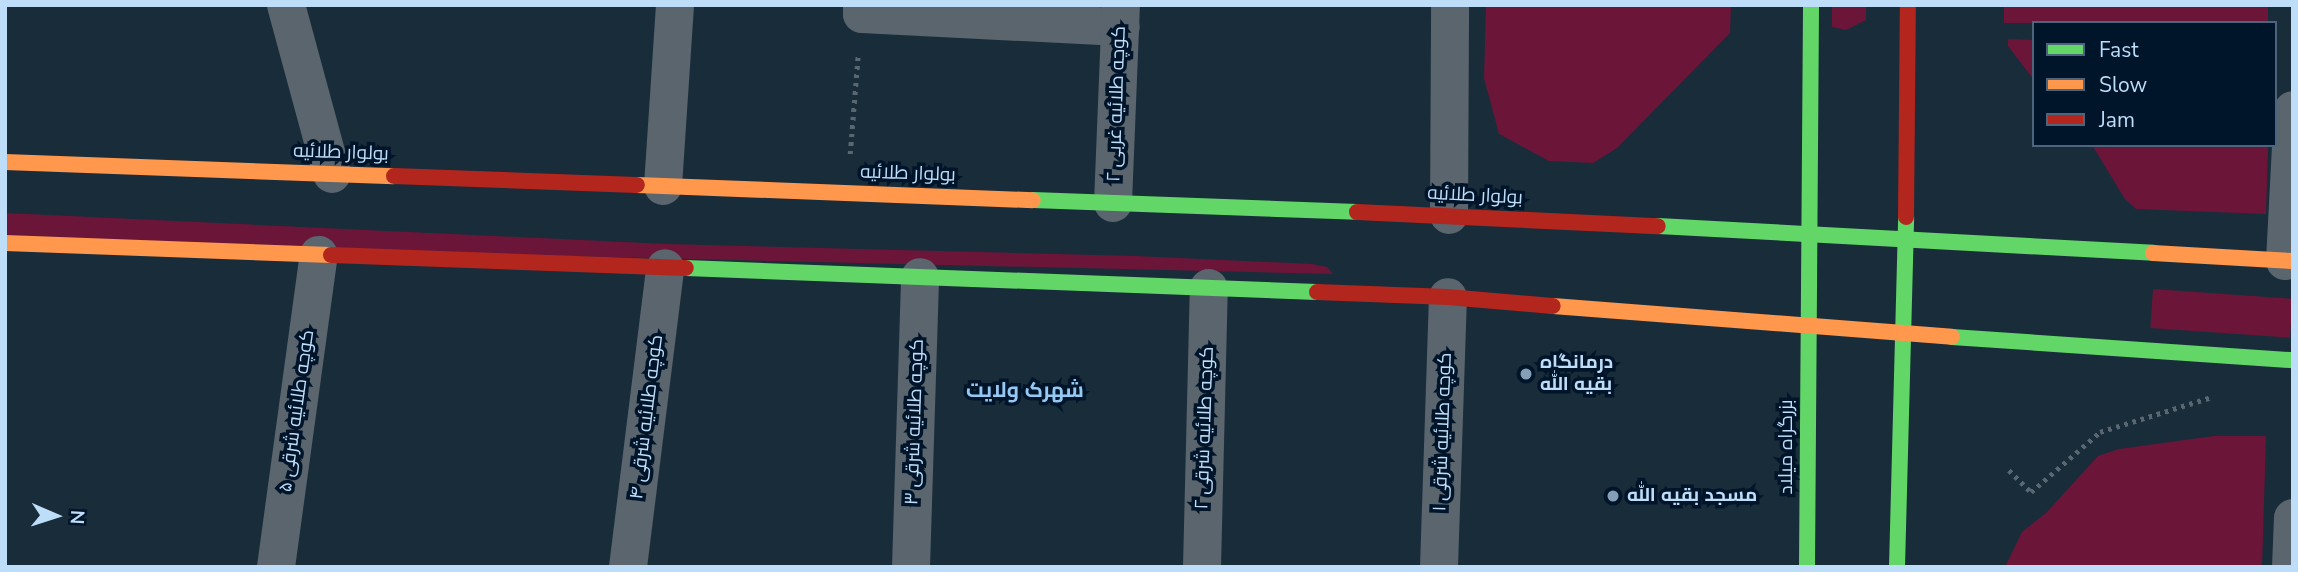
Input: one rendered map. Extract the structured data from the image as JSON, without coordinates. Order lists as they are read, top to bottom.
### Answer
{
  "streets": {
    "main road": ["بولوار طلائیه", "بزرگراه میلاد"],
    "street": [
      "کوچه طلائیه غربی ۲",
      "کوچه طلائیه شرقی ۵",
      "کوچه طلائیه شرقی ۴",
      "کوچه طلائیه شرقی ۳",
      "کوچه طلائیه شرقی ۲",
      "کوچه طلائیه شرقی ۱"
    ]
  },
  "crossings": [
    ["کوچه طلائیه غربی ۲", "بولوار طلائیه"],
    ["بولوار طلائیه", "بزرگراه میلاد"]
  ],
  "districts": ["شهرک ولایت"],
  "places": ["درمانگاه بقیه الله", "مسجد بقیه الله"],
  "legend": ["Fast", "Slow", "Jam"],
  "north": "right"
}
